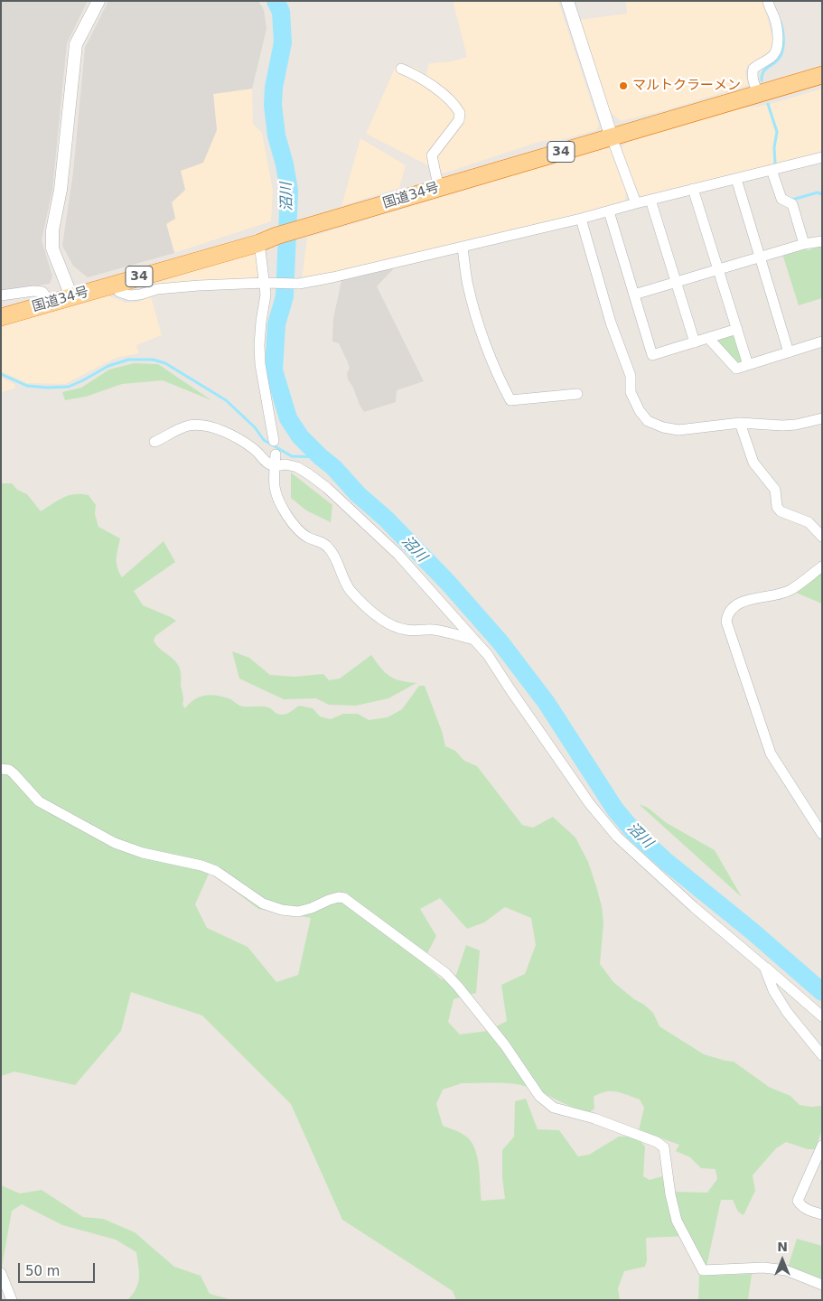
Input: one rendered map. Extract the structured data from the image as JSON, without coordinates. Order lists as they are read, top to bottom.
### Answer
{
  "streets": {
    "highway": ["34", "国道34号"]
  },
  "water": ["沼川"],
  "places": ["マルトクラーメン"],
  "scale_bar": "50 m",
  "north": "top"
}
